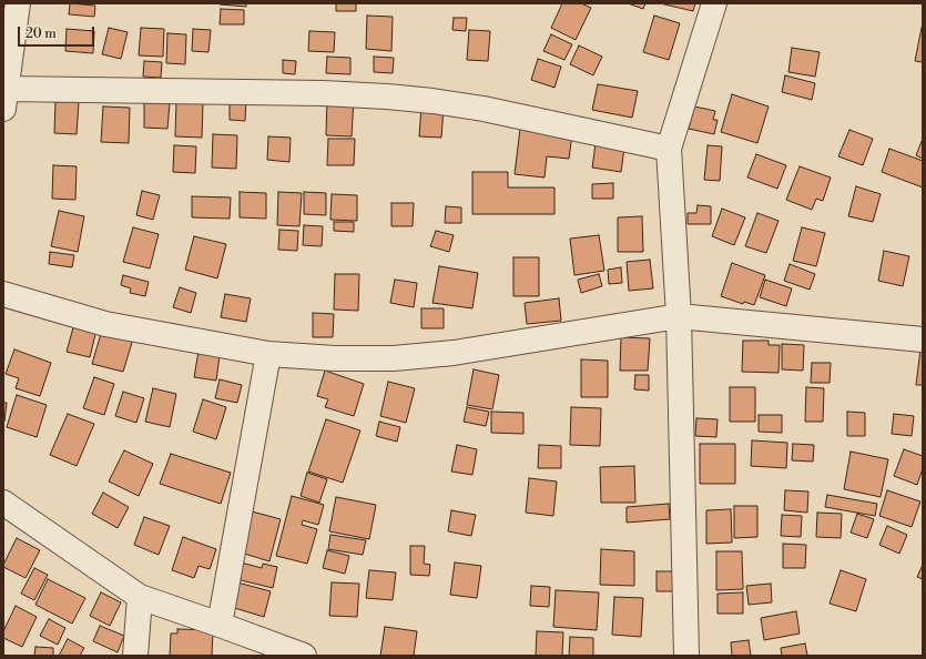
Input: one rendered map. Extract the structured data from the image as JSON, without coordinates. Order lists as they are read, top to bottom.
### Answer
{
  "scale_bar": "20 m"
}
